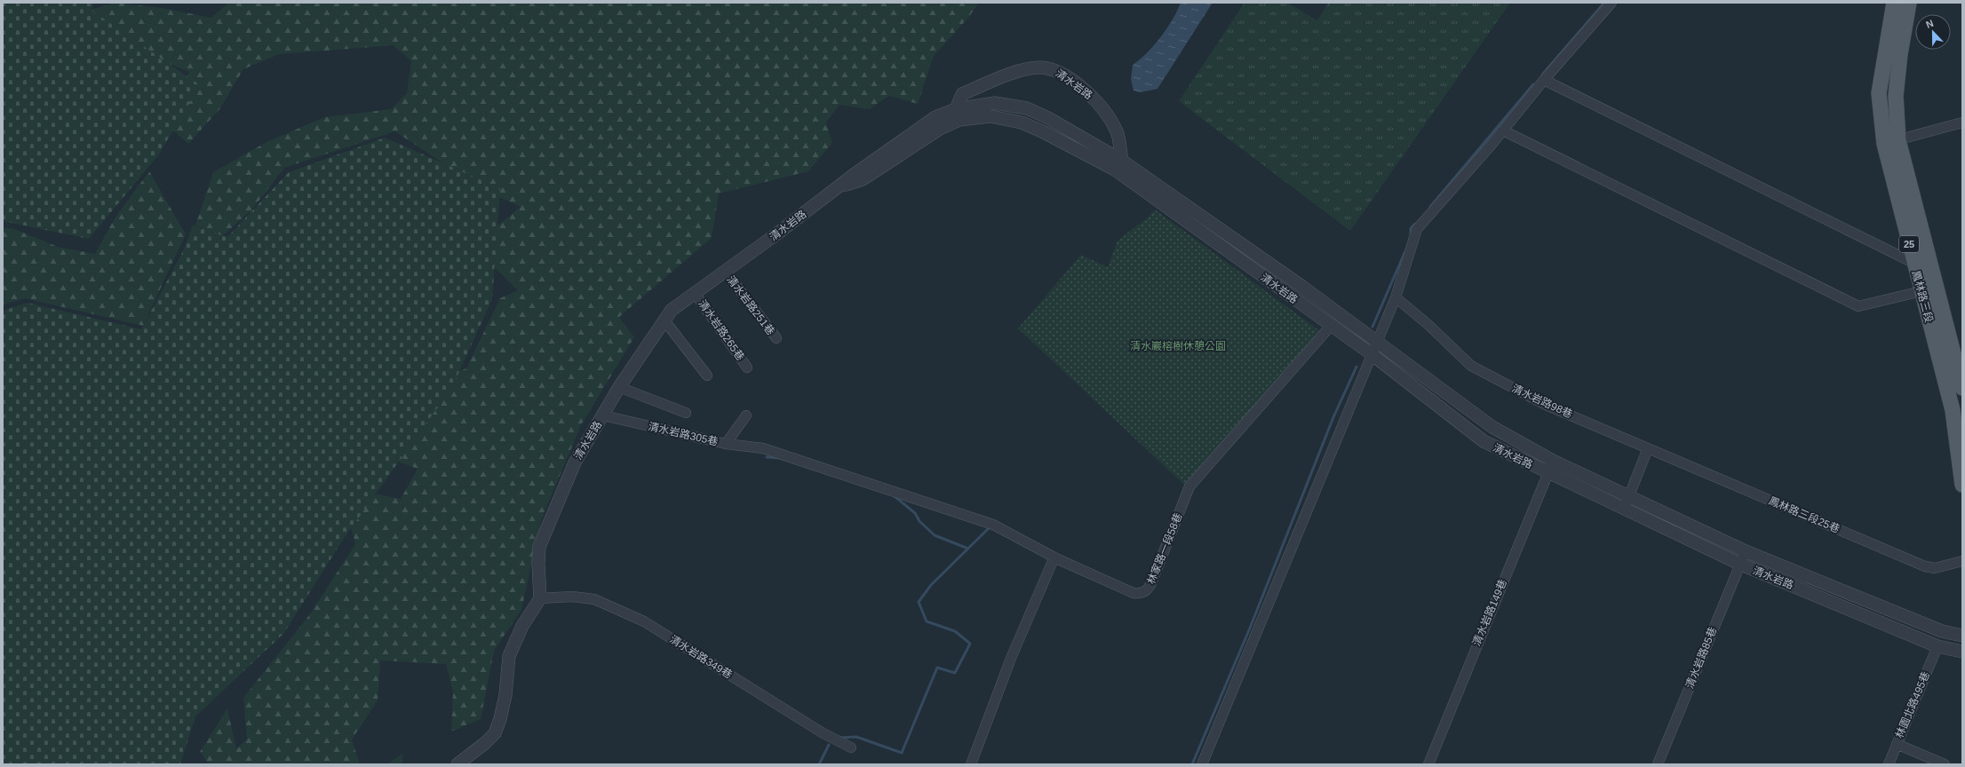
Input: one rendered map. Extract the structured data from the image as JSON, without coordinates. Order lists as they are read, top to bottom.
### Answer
{
  "streets": {
    "main road": ["25", "鳳林路三段"],
    "street": [
      "清水岩路",
      "清水岩路251巷",
      "清水岩路265巷",
      "清水岩路98巷",
      "清水岩路305巷",
      "鳳林路三段25巷",
      "林家路一段58巷",
      "清水岩路149巷",
      "清水岩路349巷",
      "清水岩路85巷",
      "林園北路495巷"
    ]
  },
  "crossings": [
    ["清水岩路", "清水岩路251巷"],
    ["清水岩路", "清水岩路265巷"],
    ["清水岩路", "清水岩路305巷"],
    ["清水岩路", "林家路一段58巷"],
    ["清水岩路", "清水岩路149巷"],
    ["清水岩路", "清水岩路349巷"],
    ["清水岩路", "清水岩路85巷"],
    ["清水岩路", "林園北路495巷"],
    ["清水岩路98巷", "鳳林路三段25巷"],
    ["清水岩路305巷", "林家路一段58巷"]
  ],
  "parks": ["清水巖榕樹休憩公園"],
  "north": "top"
}
